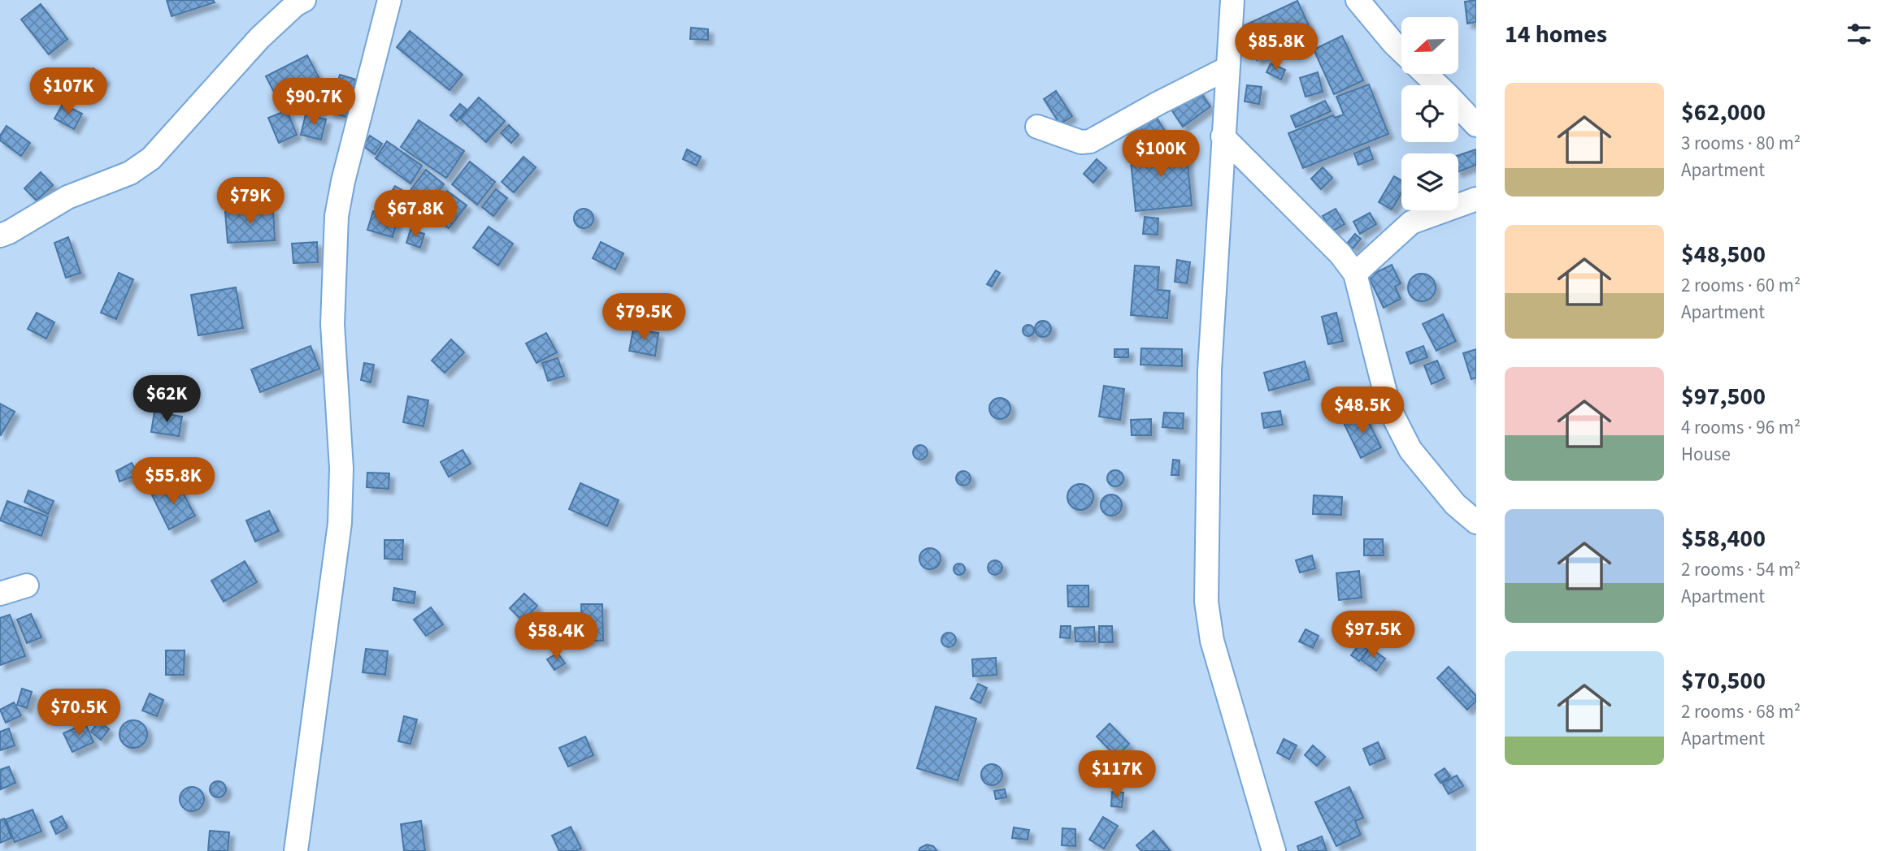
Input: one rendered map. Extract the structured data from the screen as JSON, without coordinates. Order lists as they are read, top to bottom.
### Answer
{
  "north": "left",
  "page": {
    "heading": "14 homes",
    "price": [
      "$85.8K",
      "$107K",
      "$90.7K",
      "$100K",
      "$79K",
      "$67.8K",
      "$79.5K",
      "$62K",
      "$48.5K",
      "$55.8K",
      "$97.5K",
      "$58.4K",
      "$70.5K",
      "$117K"
    ],
    "list": [
      {
        "name": "$62,000",
        "note": "3 rooms · 80 m² · Apartment"
      },
      {
        "name": "$48,500",
        "note": "2 rooms · 60 m² · Apartment"
      },
      {
        "name": "$97,500",
        "note": "4 rooms · 96 m² · House"
      },
      {
        "name": "$58,400",
        "note": "2 rooms · 54 m² · Apartment"
      },
      {
        "name": "$70,500",
        "note": "2 rooms · 68 m² · Apartment"
      }
    ]
  }
}
